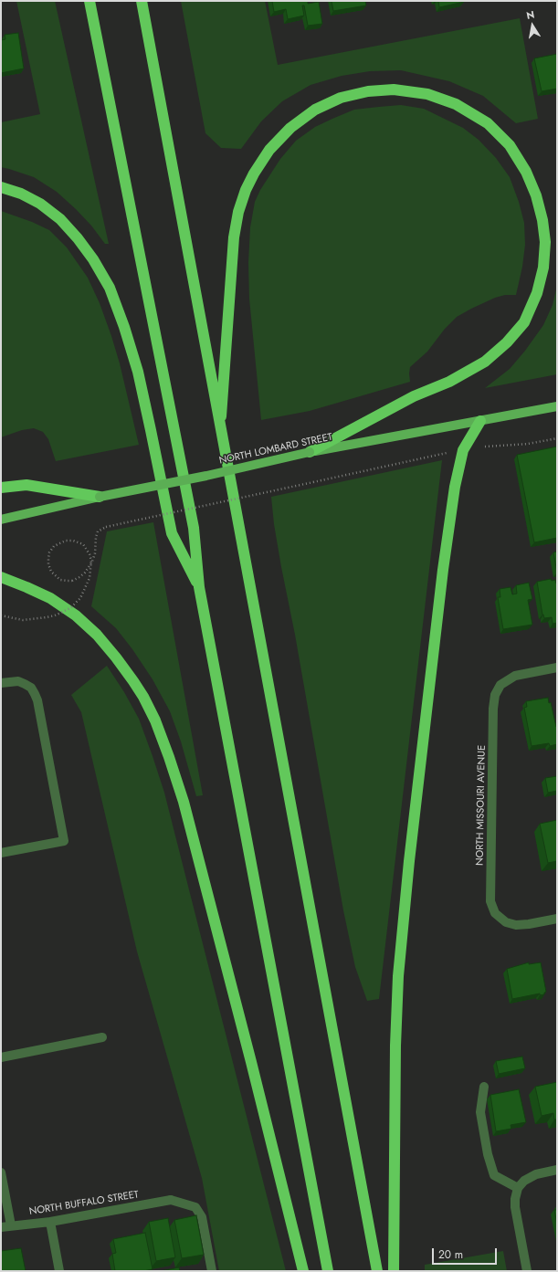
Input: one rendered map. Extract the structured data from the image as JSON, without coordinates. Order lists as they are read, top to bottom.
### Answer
{
  "streets": {
    "main road": ["NORTH LOMBARD STREET"],
    "street": ["NORTH MISSOURI AVENUE", "NORTH BUFFALO STREET"]
  },
  "scale_bar": "20 m",
  "north": "top"
}
